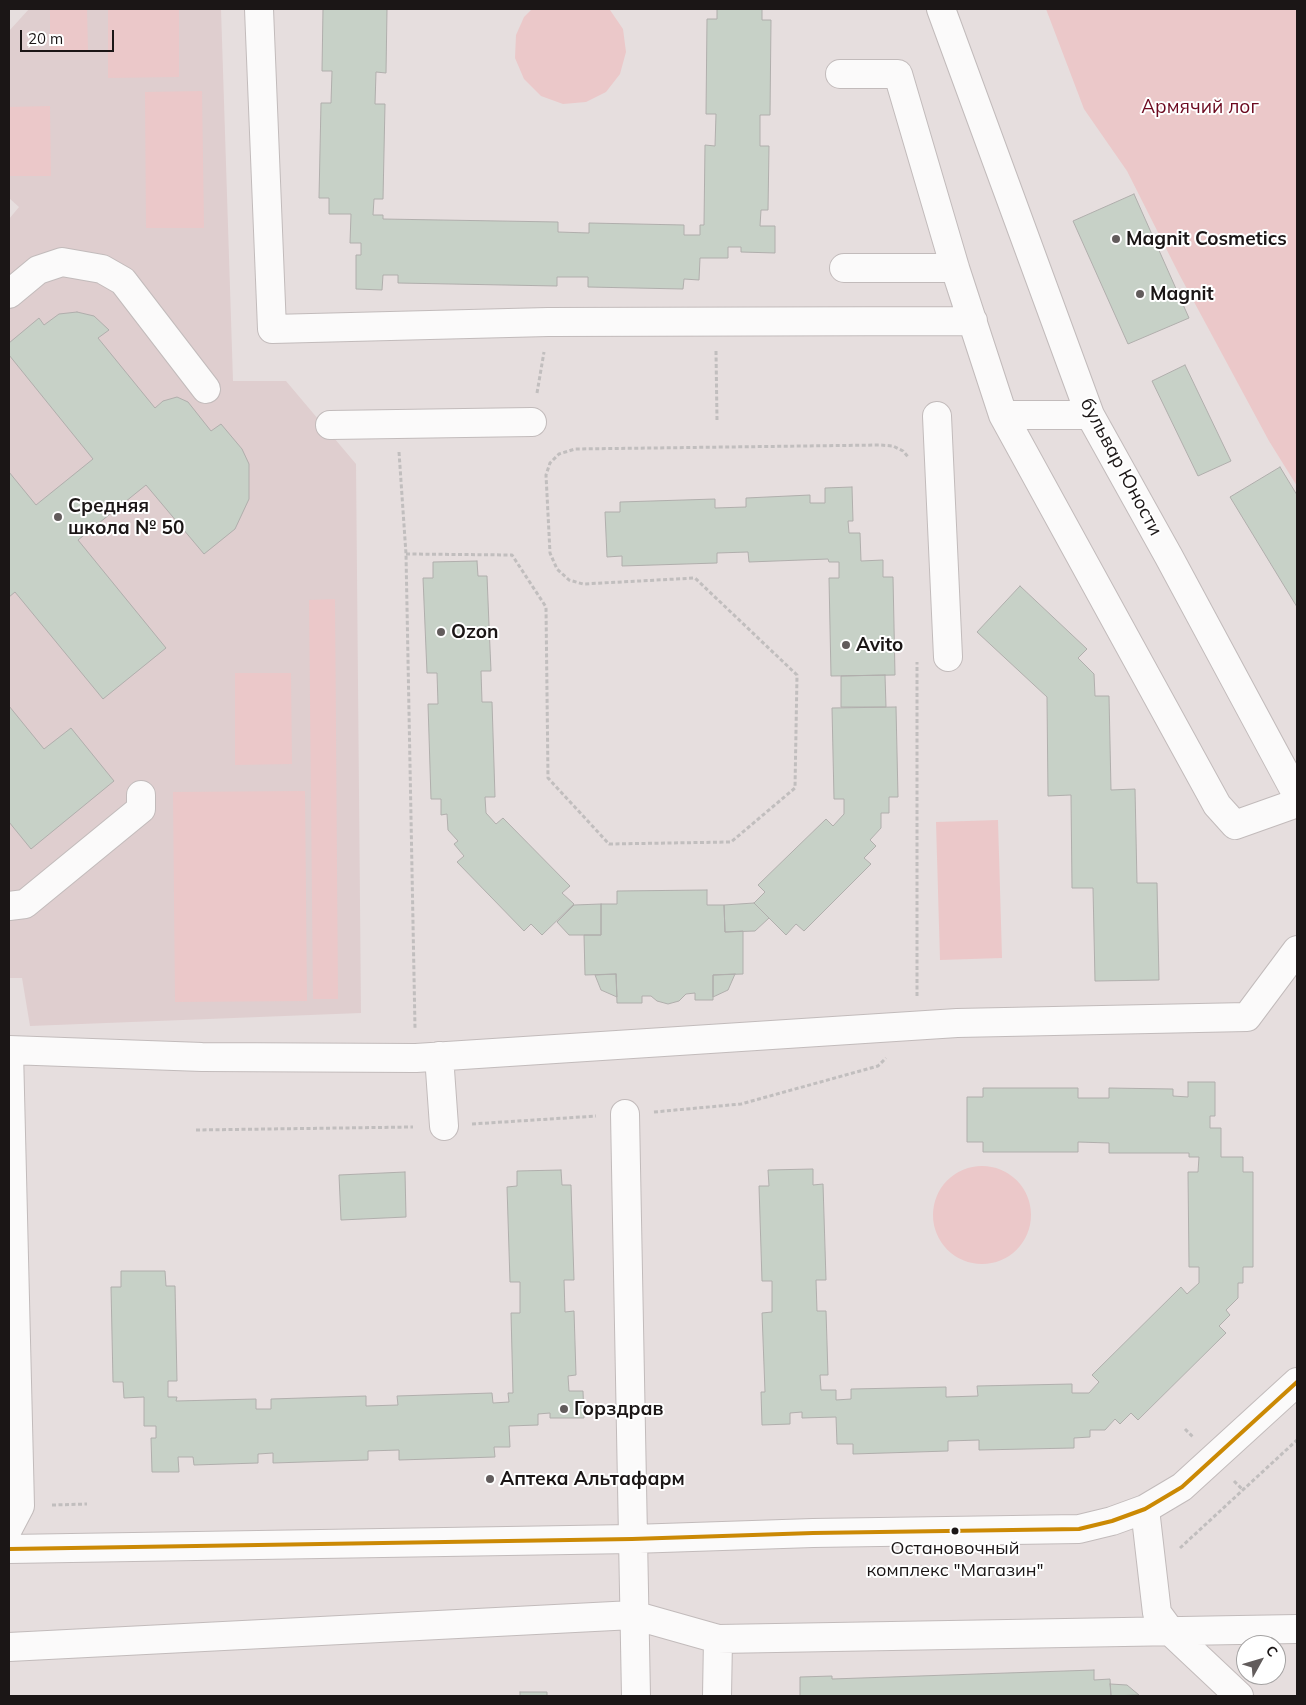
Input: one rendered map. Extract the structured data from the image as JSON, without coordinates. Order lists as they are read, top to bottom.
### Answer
{
  "streets": {
    "street": ["бульвар Юности"]
  },
  "parks": ["Армячий лог"],
  "places": [
    "Magnit Cosmetics",
    "Magnit",
    "Средняя школа № 50",
    "Ozon",
    "Avito",
    "Горздрав",
    "Аптека Альтафарм",
    "Остановочный комплекс \"Магазин\""
  ],
  "scale_bar": "20 m",
  "north": "top right"
}
